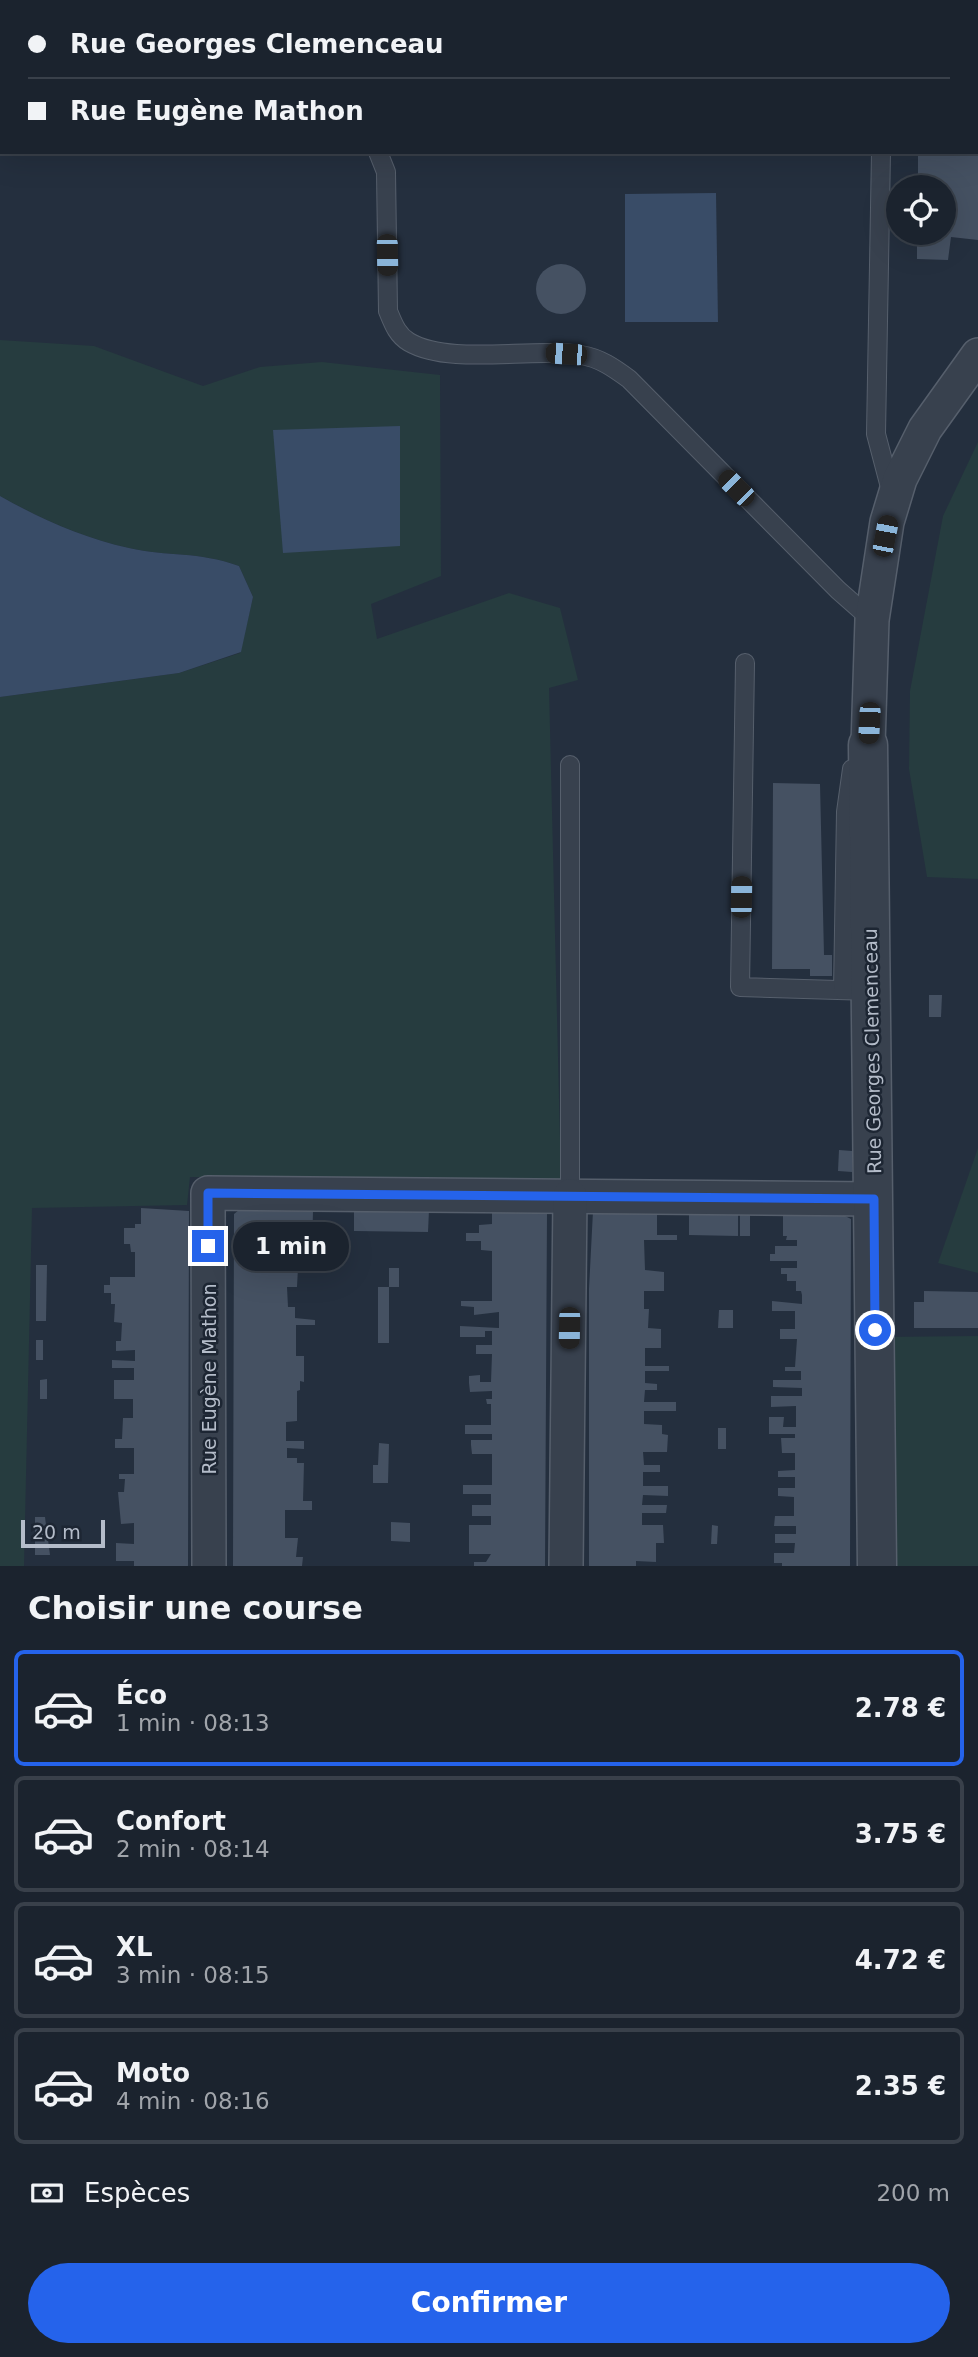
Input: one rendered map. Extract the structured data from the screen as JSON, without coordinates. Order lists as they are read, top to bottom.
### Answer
{
  "streets": {
    "street": ["Rue Georges Clemenceau", "Rue Eugène Mathon"]
  },
  "scale_bar": "20 m",
  "page": {
    "banner": ["Rue Georges Clemenceau", "Rue Eugène Mathon"],
    "bubble": "1 min",
    "scale": "20 m",
    "heading": "Choisir une course",
    "list": [
      {
        "name": "Éco",
        "note": "1 min · 08:13",
        "value": "2.78 €"
      },
      {
        "name": "Confort",
        "note": "2 min · 08:14",
        "value": "3.75 €"
      },
      {
        "name": "XL",
        "note": "3 min · 08:15",
        "value": "4.72 €"
      },
      {
        "name": "Moto",
        "note": "4 min · 08:16",
        "value": "2.35 €"
      }
    ],
    "pay": ["Espèces", "200 m"],
    "buttons": "Confirmer"
  }
}
